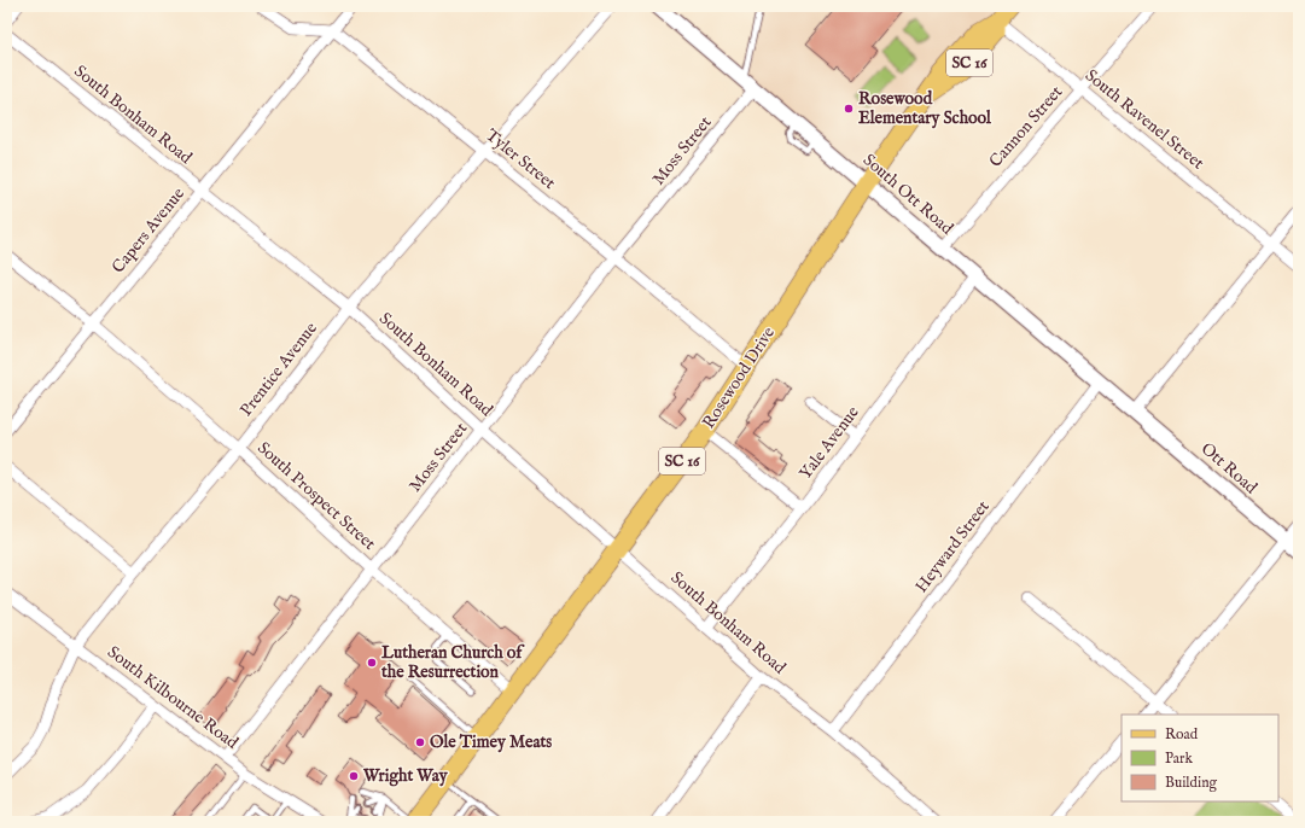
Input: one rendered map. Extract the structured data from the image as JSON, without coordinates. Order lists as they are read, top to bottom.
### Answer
{
  "streets": {
    "main road": ["SC 16", "Rosewood Drive"],
    "street": [
      "South Bonham Road",
      "South Ravenel Street",
      "Cannon Street",
      "Moss Street",
      "Tyler Street",
      "South Ott Road",
      "Capers Avenue",
      "Prentice Avenue",
      "Yale Avenue",
      "Ott Road",
      "South Prospect Street",
      "Heyward Street",
      "South Kilbourne Road"
    ]
  },
  "crossings": [
    ["South Bonham Road", "Moss Street"],
    ["South Bonham Road", "Capers Avenue"],
    ["South Bonham Road", "Prentice Avenue"],
    ["South Bonham Road", "Rosewood Drive"],
    ["South Bonham Road", "Yale Avenue"],
    ["South Bonham Road", "Heyward Street"],
    ["South Ravenel Street", "Cannon Street"],
    ["South Ravenel Street", "Rosewood Drive"],
    ["Cannon Street", "South Ott Road"],
    ["Moss Street", "Tyler Street"],
    ["Moss Street", "South Ott Road"],
    ["Moss Street", "South Prospect Street"],
    ["Moss Street", "South Kilbourne Road"],
    ["Tyler Street", "Capers Avenue"],
    ["Tyler Street", "Prentice Avenue"],
    ["Tyler Street", "Rosewood Drive"],
    ["South Ott Road", "Rosewood Drive"],
    ["South Ott Road", "Yale Avenue"],
    ["South Ott Road", "Ott Road"],
    ["South Ott Road", "Heyward Street"],
    ["Capers Avenue", "South Prospect Street"],
    ["Prentice Avenue", "South Prospect Street"],
    ["Prentice Avenue", "South Kilbourne Road"],
    ["Rosewood Drive", "South Prospect Street"]
  ],
  "places": [
    "Rosewood Elementary School",
    "Lutheran Church of the Resurrection",
    "Ole Timey Meats",
    "Wright Way"
  ],
  "legend": ["Road", "Park", "Building"]
}
